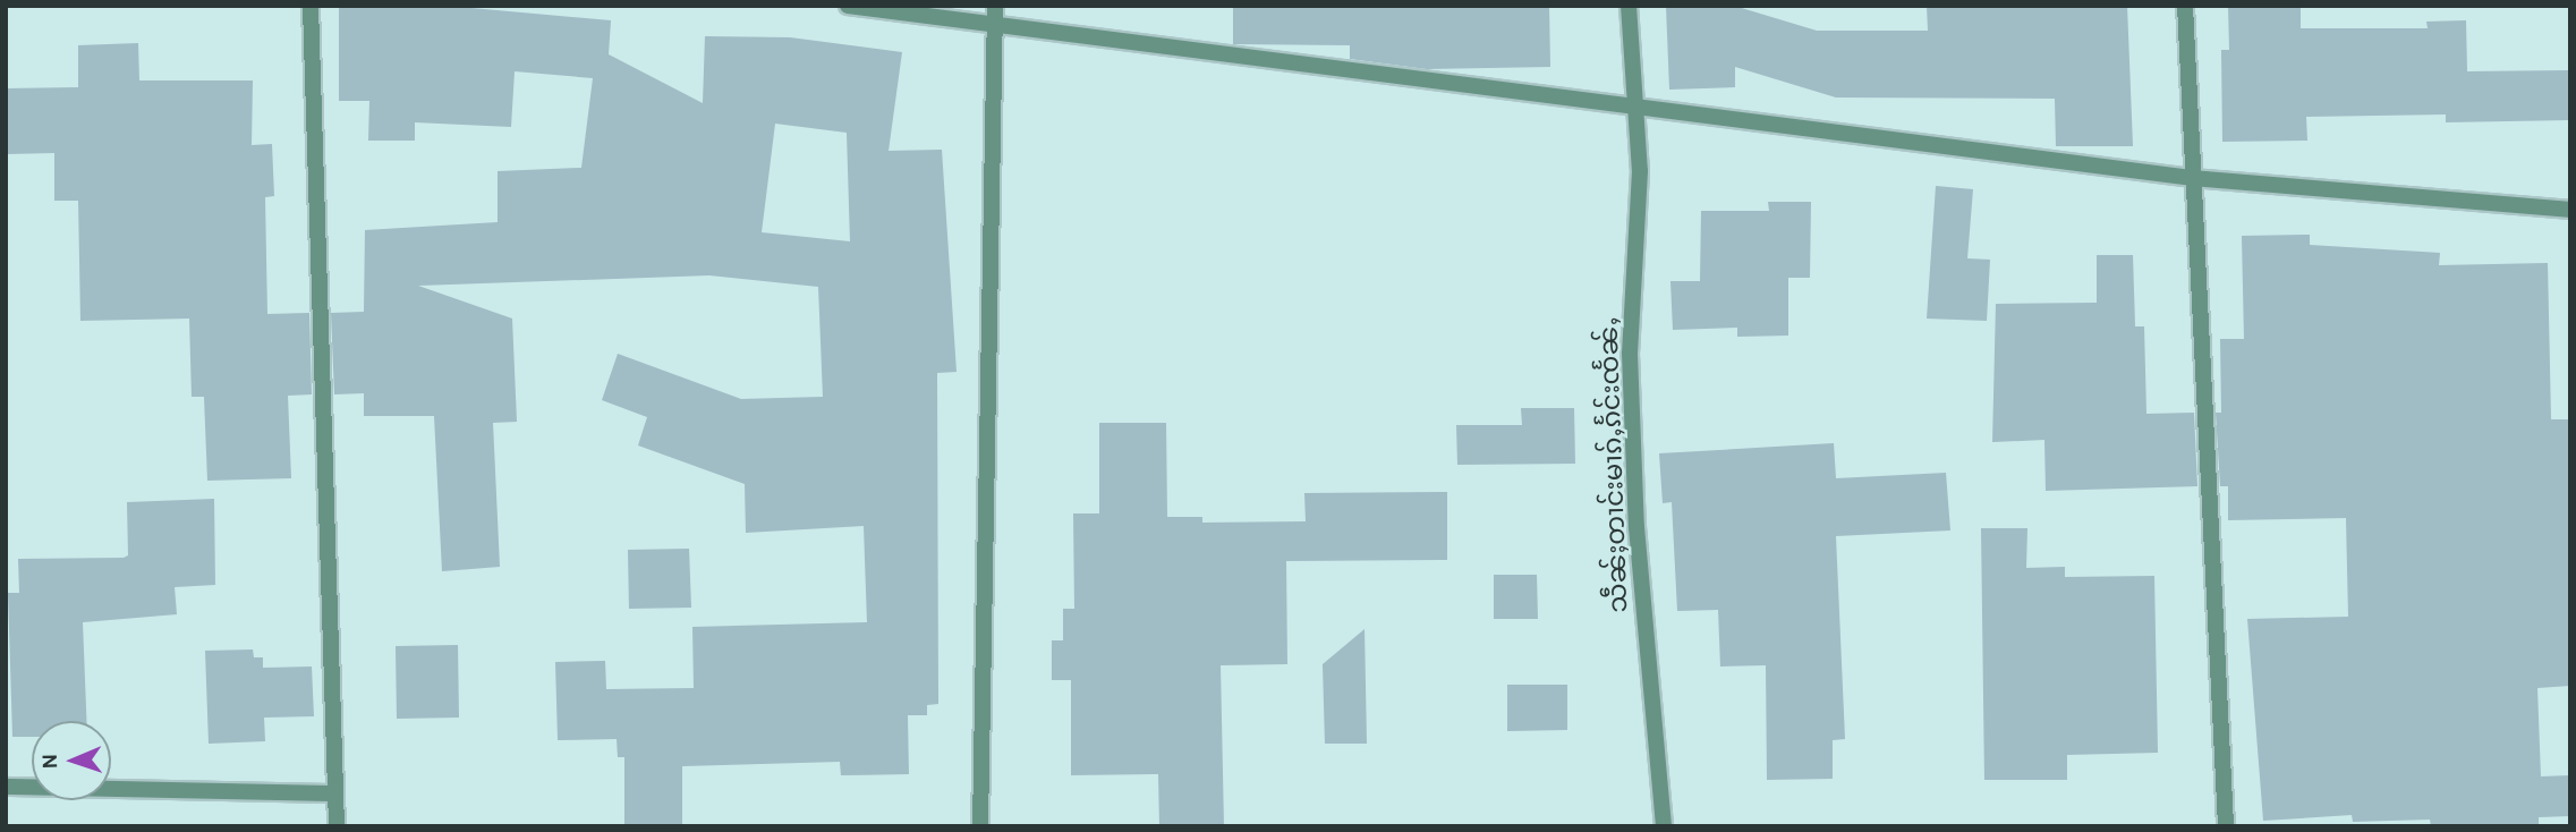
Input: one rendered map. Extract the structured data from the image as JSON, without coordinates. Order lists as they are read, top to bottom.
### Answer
{
  "streets": {
    "street": ["သဵၼ်ႈတၢင်းမၢၵ်ႇၵႅင်းၸႅၼ်ႇ"]
  },
  "north": "left"
}
